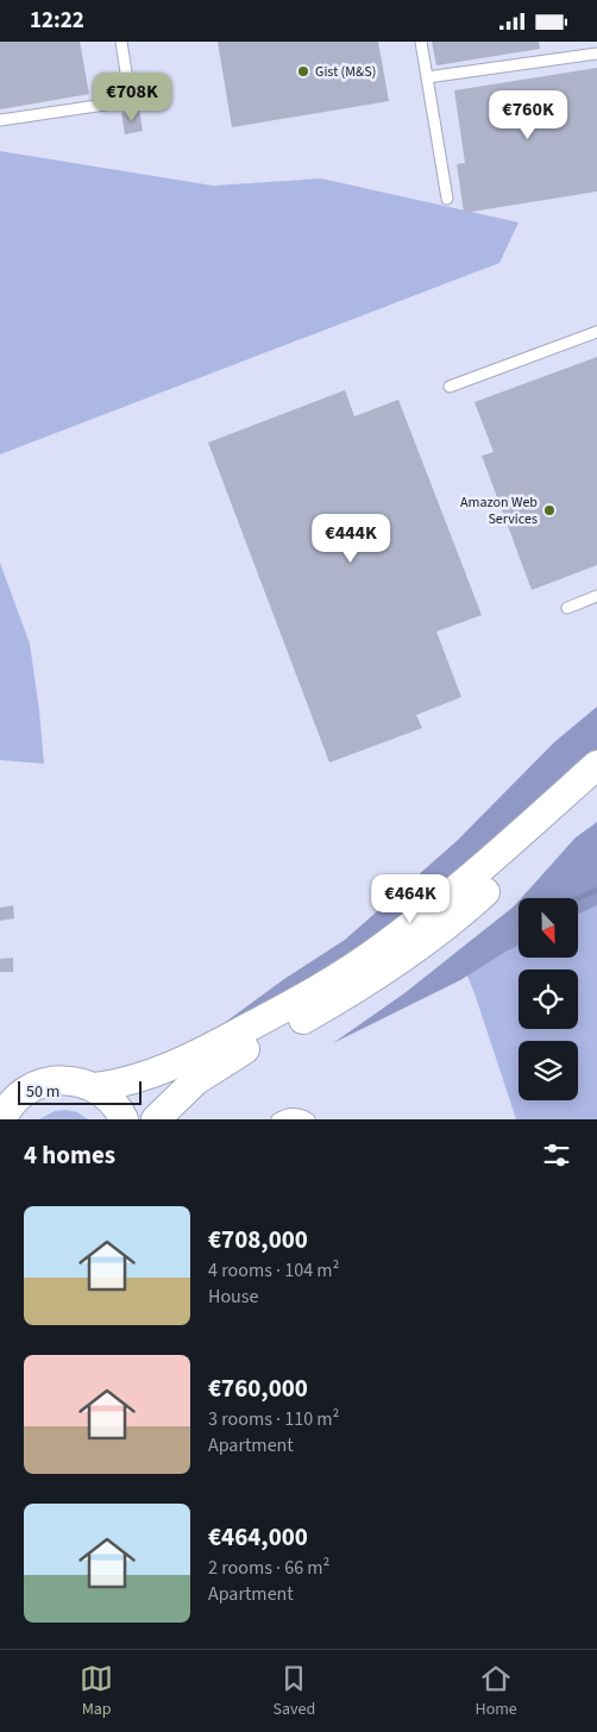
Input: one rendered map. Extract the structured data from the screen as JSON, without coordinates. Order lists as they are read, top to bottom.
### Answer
{
  "places": ["Gist (M&S)", "Amazon Web Services"],
  "scale_bar": "50 m",
  "north": "bottom",
  "page": {
    "status": "12:22",
    "price": [
      "€708K",
      "€760K",
      "€444K",
      "€464K"
    ],
    "scale": "50 m",
    "heading": "4 homes",
    "list": [
      {
        "name": "€708,000",
        "note": "4 rooms · 104 m² · House"
      },
      {
        "name": "€760,000",
        "note": "3 rooms · 110 m² · Apartment"
      },
      {
        "name": "€464,000",
        "note": "2 rooms · 66 m² · Apartment"
      }
    ],
    "tabs": ["Map", "Saved", "Home"]
  }
}
